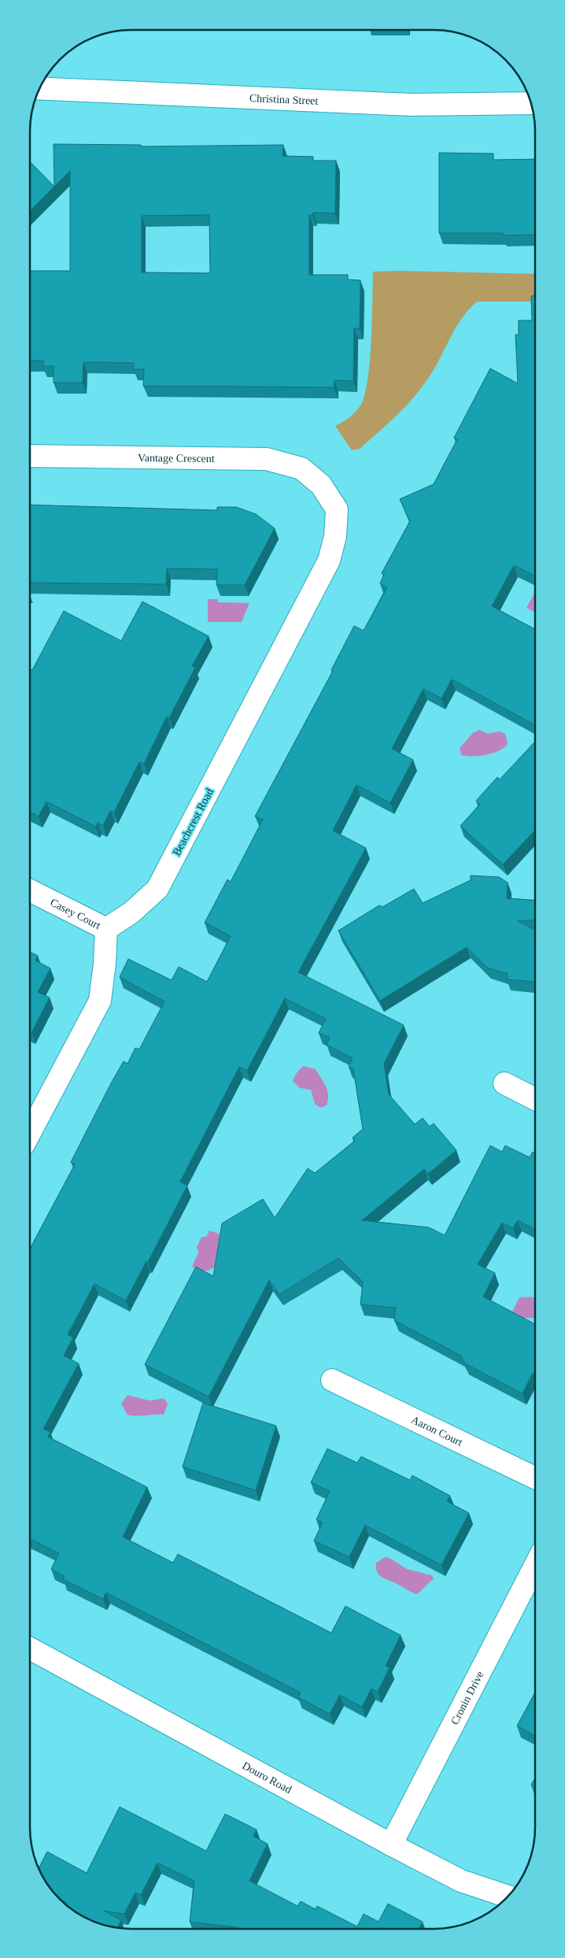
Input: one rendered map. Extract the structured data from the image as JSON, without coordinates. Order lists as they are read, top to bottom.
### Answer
{
  "streets": {
    "street": [
      "Christina Street",
      "Vantage Crescent",
      "Beachcrest Road",
      "Casey Court",
      "Aaron Court",
      "Cronin Drive",
      "Douro Road"
    ]
  },
  "crossings": [
    ["Vantage Crescent", "Beachcrest Road"],
    ["Beachcrest Road", "Casey Court"],
    ["Cronin Drive", "Douro Road"]
  ]
}
